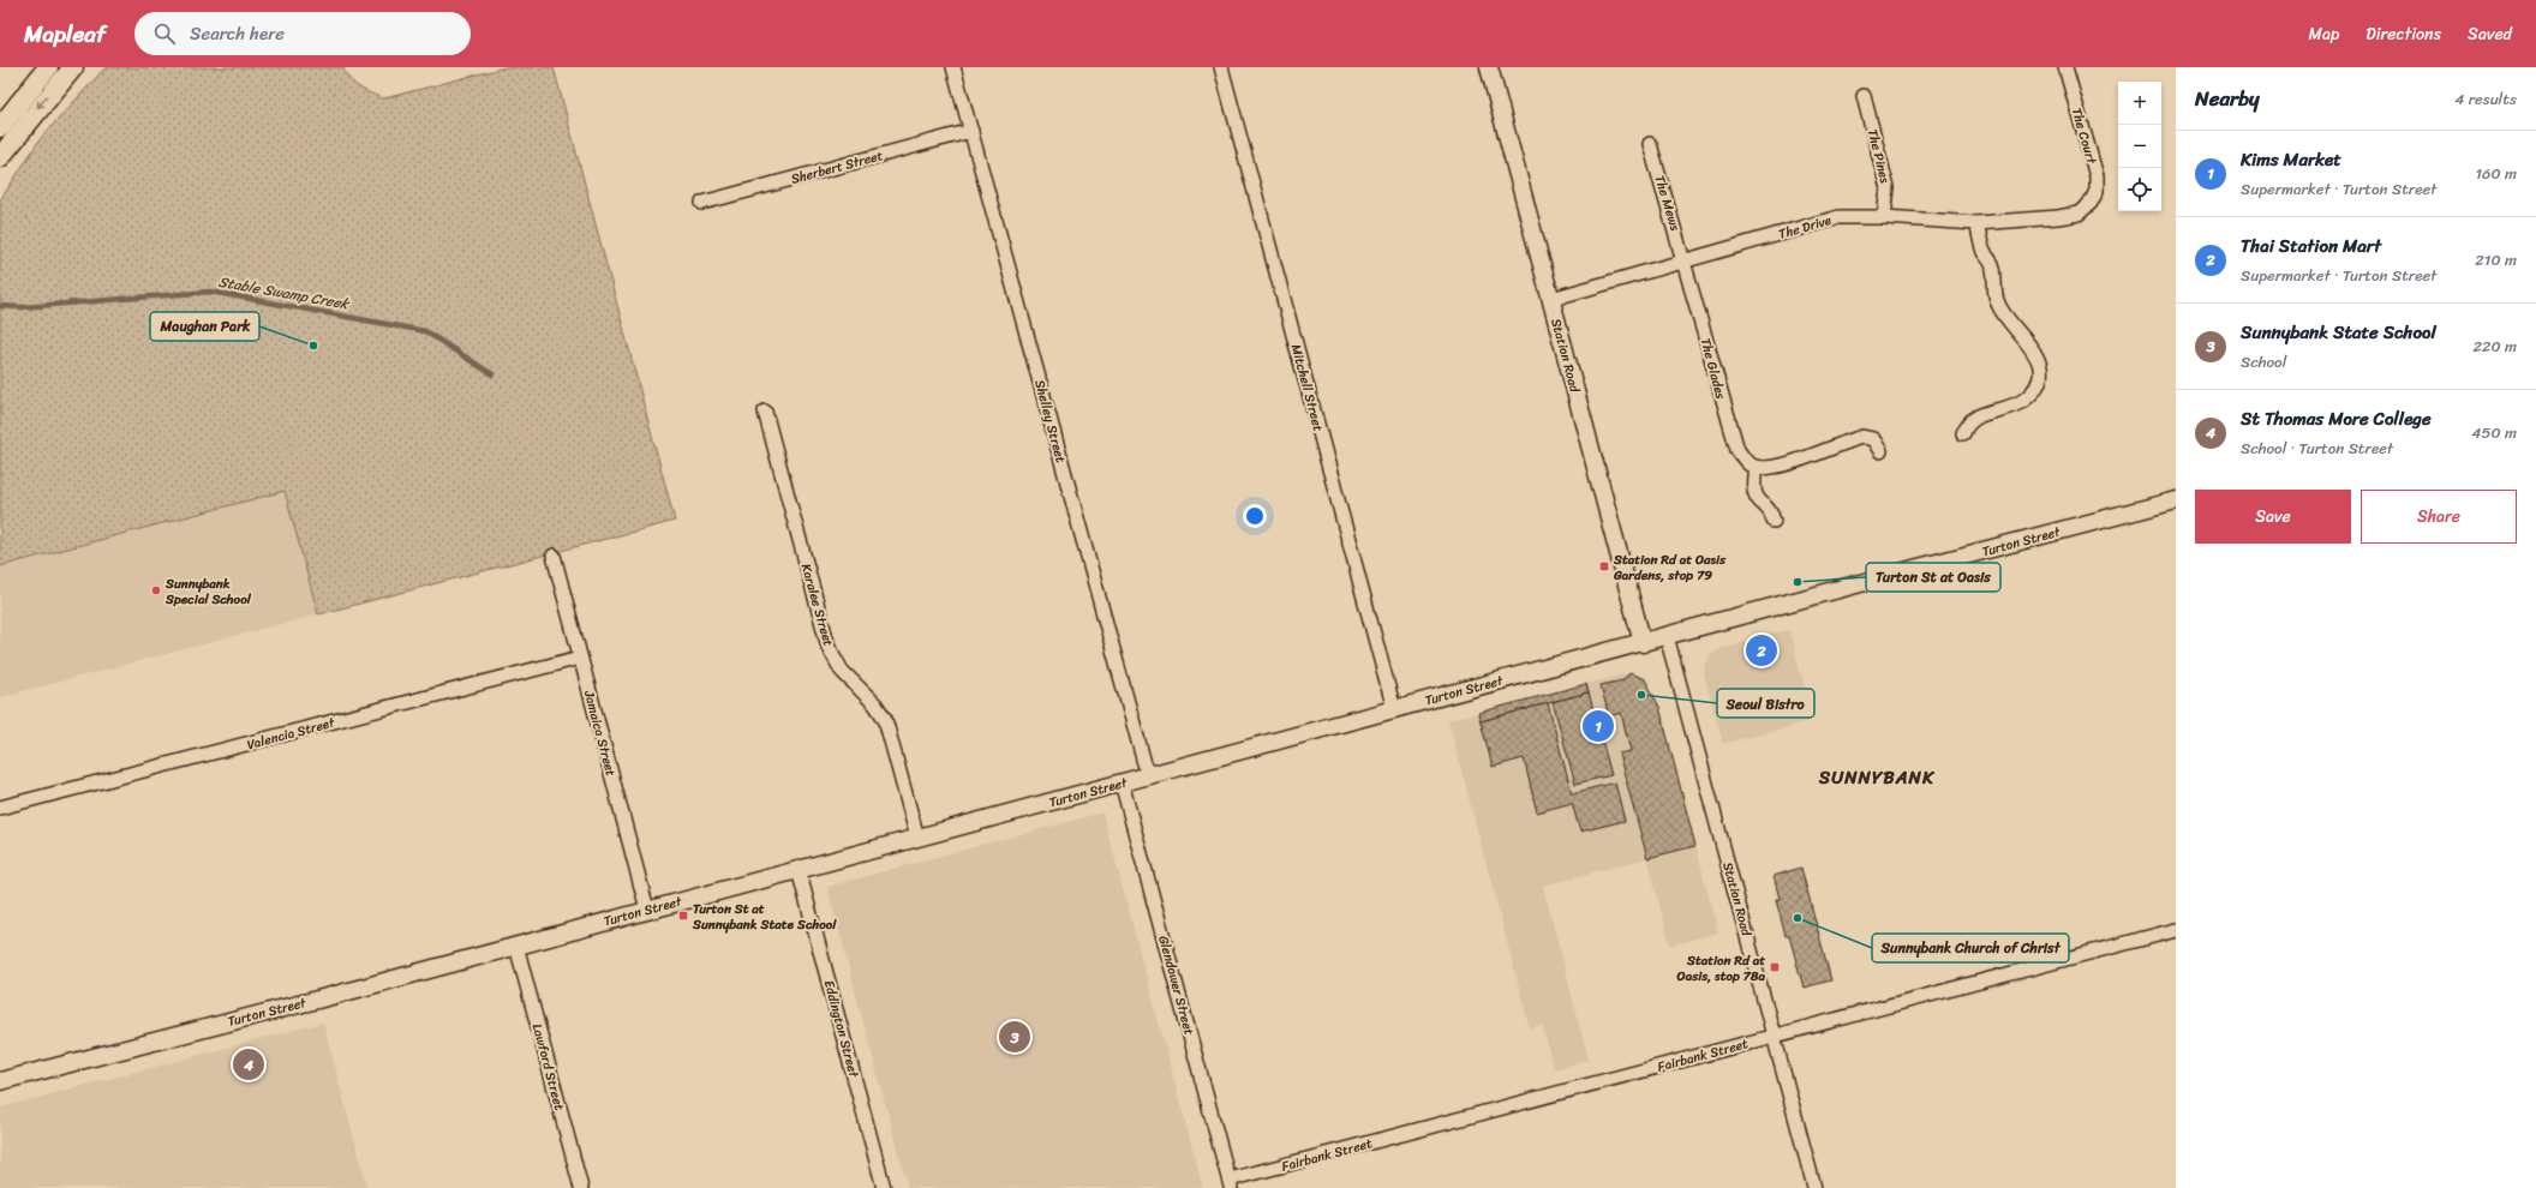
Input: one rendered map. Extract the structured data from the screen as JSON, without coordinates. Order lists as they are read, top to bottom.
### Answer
{
  "streets": {
    "street": [
      "The Court",
      "The Pines",
      "Sherbert Street",
      "The Mews",
      "The Drive",
      "Station Road",
      "The Glades",
      "Mitchell Street",
      "Shelley Street",
      "Turton Street",
      "Karalee Street",
      "Valencia Street",
      "Jamaica Street",
      "Glendower Street",
      "Eddington Street",
      "Fairbank Street",
      "Lawford Street"
    ]
  },
  "crossings": [
    ["The Court", "The Drive"],
    ["The Pines", "The Drive"],
    ["Sherbert Street", "Shelley Street"],
    ["The Mews", "The Drive"],
    ["The Mews", "The Glades"],
    ["The Drive", "Station Road"],
    ["The Drive", "The Glades"],
    ["Station Road", "Turton Street"],
    ["Station Road", "Fairbank Street"],
    ["Mitchell Street", "Turton Street"],
    ["Shelley Street", "Turton Street"],
    ["Turton Street", "Karalee Street"],
    ["Turton Street", "Jamaica Street"],
    ["Turton Street", "Glendower Street"],
    ["Turton Street", "Eddington Street"],
    ["Turton Street", "Lawford Street"],
    ["Valencia Street", "Jamaica Street"],
    ["Glendower Street", "Fairbank Street"]
  ],
  "districts": ["SUNNYBANK"],
  "water": ["Stable Swamp Creek"],
  "places": {
    "other": [
      "Maughan Park",
      "Turton St at Oasis",
      "Sunnybank Special School",
      "Seoul Bistro",
      "Sunnybank Church of Christ"
    ],
    "transit": ["Station Rd at Oasis Gardens, stop 79", "Turton St at Sunnybank State School", "Station Rd at Oasis, stop 78a"]
  },
  "page": {
    "header": "Mapleaf",
    "search": "Search here",
    "nav": ["Map", "Directions", "Saved"],
    "heading": ["Nearby", "4 results"],
    "map_buttons": ["+", "−"],
    "list": [
      {
        "mark": "1",
        "name": "Kims Market",
        "note": "Supermarket · Turton Street",
        "value": "160 m"
      },
      {
        "mark": "2",
        "name": "Thai Station Mart",
        "note": "Supermarket · Turton Street",
        "value": "210 m"
      },
      {
        "mark": "3",
        "name": "Sunnybank State School",
        "note": "School",
        "value": "220 m"
      },
      {
        "mark": "4",
        "name": "St Thomas More College",
        "note": "School · Turton Street",
        "value": "450 m"
      }
    ],
    "buttons": ["Save", "Share"],
    "pins": [
      "2",
      "1",
      "3",
      "4"
    ]
  }
}
